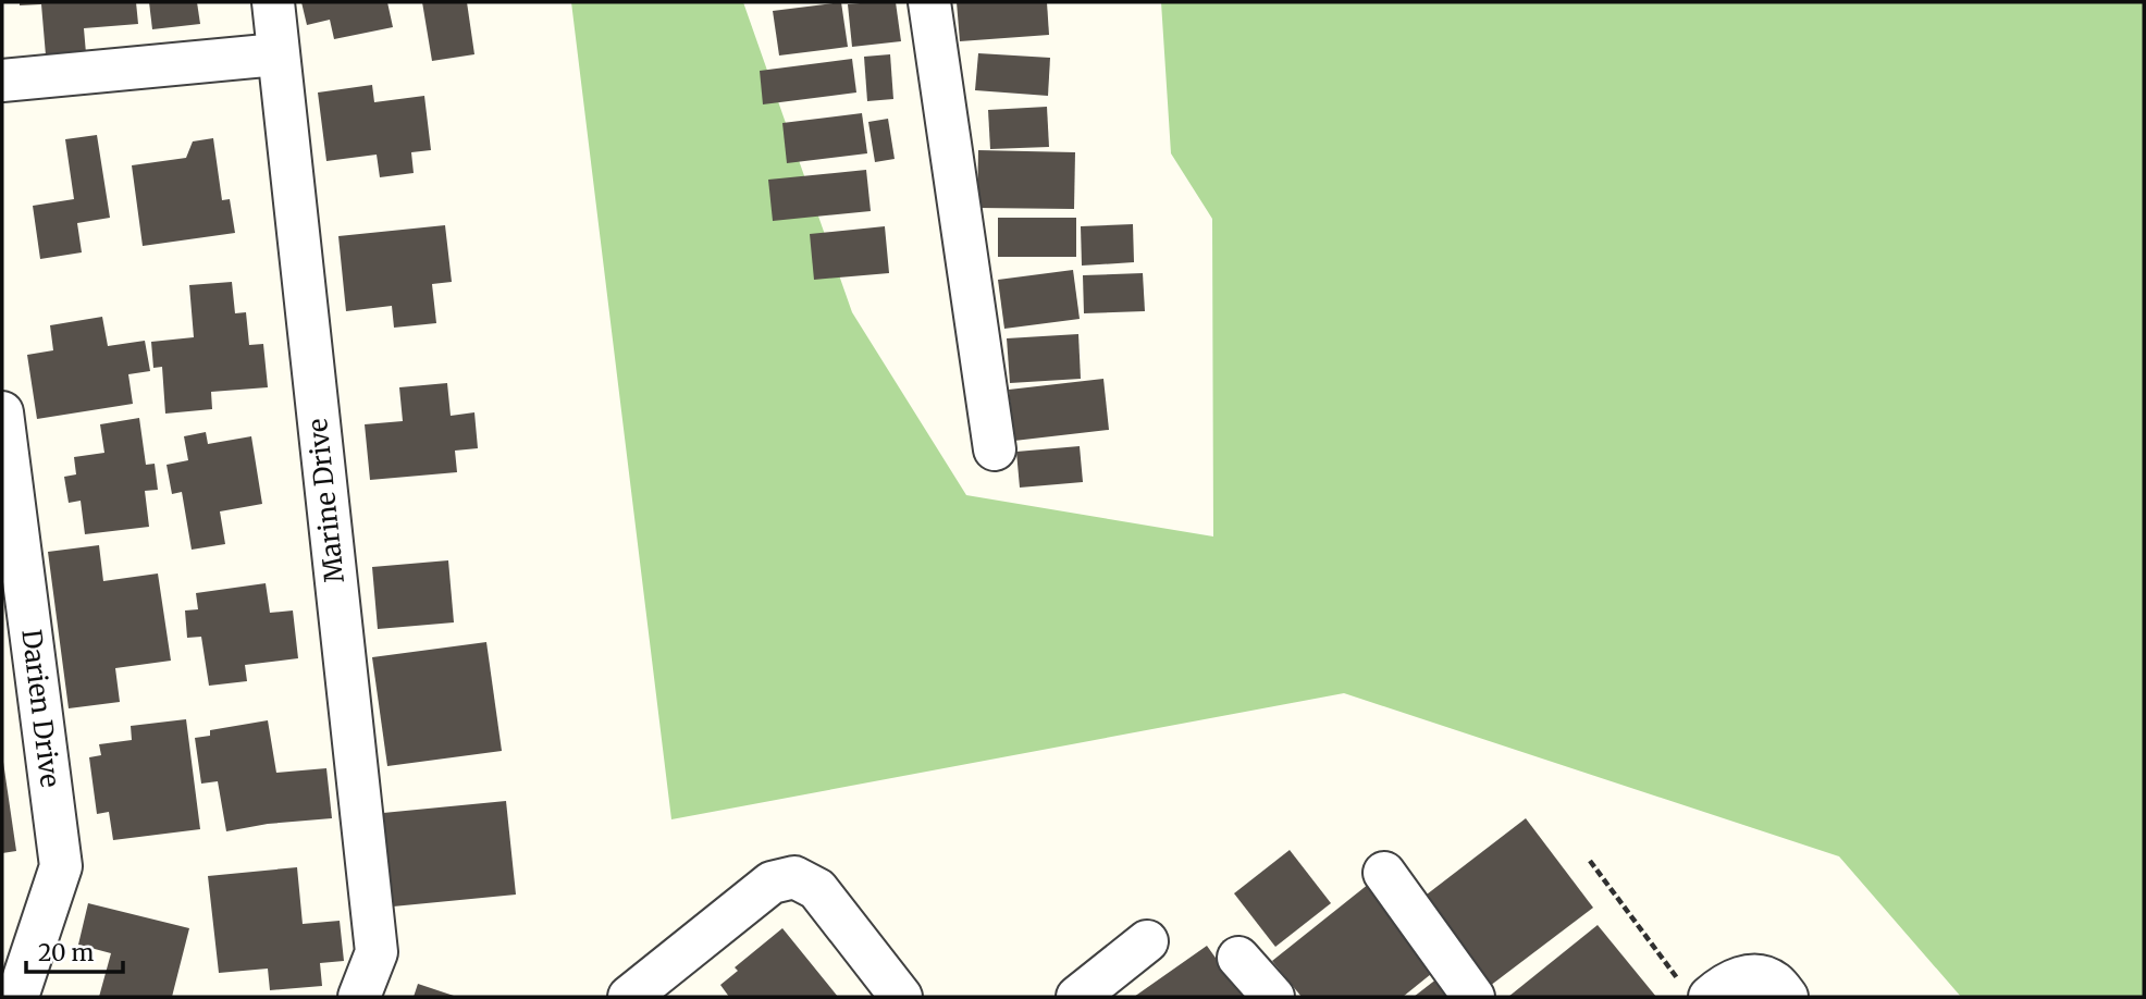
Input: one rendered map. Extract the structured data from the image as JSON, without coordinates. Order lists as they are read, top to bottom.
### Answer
{
  "streets": {
    "street": ["Marine Drive", "Darien Drive"]
  },
  "scale_bar": "20 m"
}
